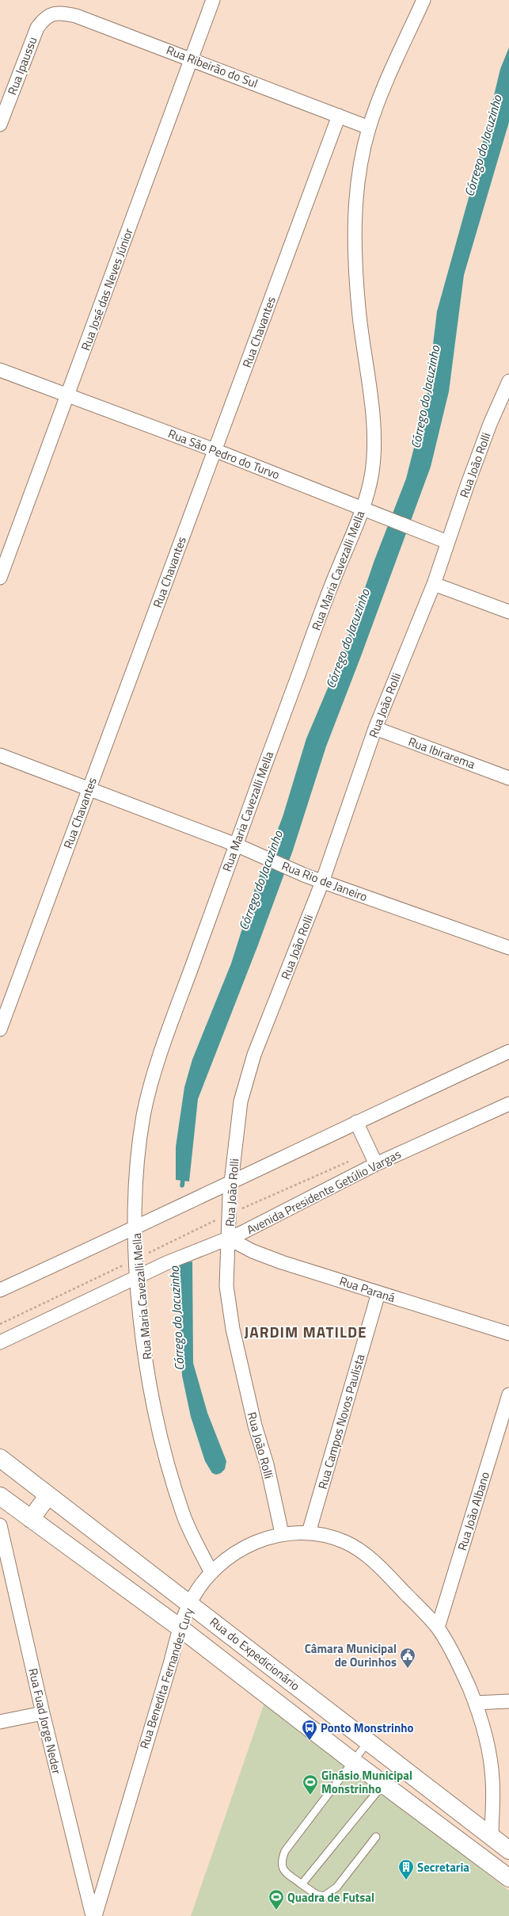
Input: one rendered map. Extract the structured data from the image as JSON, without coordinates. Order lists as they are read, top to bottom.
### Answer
{
  "streets": {
    "main road": ["Rua do Expedicionário"],
    "street": [
      "Rua Ipaussu",
      "Rua Ribeirão do Sul",
      "Rua José das Neves Júnior",
      "Rua Chavantes",
      "Rua São Pedro do Turvo",
      "Rua João Rolli",
      "Rua Maria Cavezalli Mella",
      "Rua Ibirarema",
      "Rua Rio de Janeiro",
      "Avenida Presidente Getúlio Vargas",
      "Rua Paraná",
      "Rua Campos Novos Paulista",
      "Rua João Albano",
      "Rua Benedita Fernandes Cury",
      "Rua Fuad Jorge Neder"
    ]
  },
  "crossings": [
    ["Rua Ipaussu", "Rua Ribeirão do Sul"],
    ["Rua Ribeirão do Sul", "Rua José das Neves Júnior"],
    ["Rua Ribeirão do Sul", "Rua Chavantes"],
    ["Rua Ribeirão do Sul", "Rua Maria Cavezalli Mella"],
    ["Rua José das Neves Júnior", "Rua São Pedro do Turvo"],
    ["Rua Chavantes", "Rua São Pedro do Turvo"],
    ["Rua Chavantes", "Rua Rio de Janeiro"],
    ["Rua São Pedro do Turvo", "Rua João Rolli"],
    ["Rua São Pedro do Turvo", "Rua Maria Cavezalli Mella"],
    ["Rua João Rolli", "Rua Ibirarema"],
    ["Rua João Rolli", "Rua Rio de Janeiro"],
    ["Rua João Rolli", "Avenida Presidente Getúlio Vargas"],
    ["Rua João Rolli", "Rua Paraná"],
    ["Rua João Rolli", "Rua Benedita Fernandes Cury"],
    ["Rua Maria Cavezalli Mella", "Rua Rio de Janeiro"],
    ["Rua Maria Cavezalli Mella", "Avenida Presidente Getúlio Vargas"],
    ["Rua Maria Cavezalli Mella", "Rua Benedita Fernandes Cury"],
    ["Avenida Presidente Getúlio Vargas", "Rua Paraná"],
    ["Rua Paraná", "Rua Campos Novos Paulista"],
    ["Rua Campos Novos Paulista", "Rua Benedita Fernandes Cury"],
    ["Rua João Albano", "Rua Benedita Fernandes Cury"],
    ["Rua do Expedicionário", "Rua Benedita Fernandes Cury"],
    ["Rua Benedita Fernandes Cury", "Rua Fuad Jorge Neder"]
  ],
  "districts": ["JARDIM MATILDE"],
  "water": ["Córrego do Jacuzinho"],
  "places": {
    "public building": ["Câmara Municipal de Ourinhos"],
    "bus stop": ["Ponto Monstrinho"],
    "sports": ["Ginásio Municipal Monstrinho", "Quadra de Futsal"],
    "building": ["Secretaria"]
  }
}
